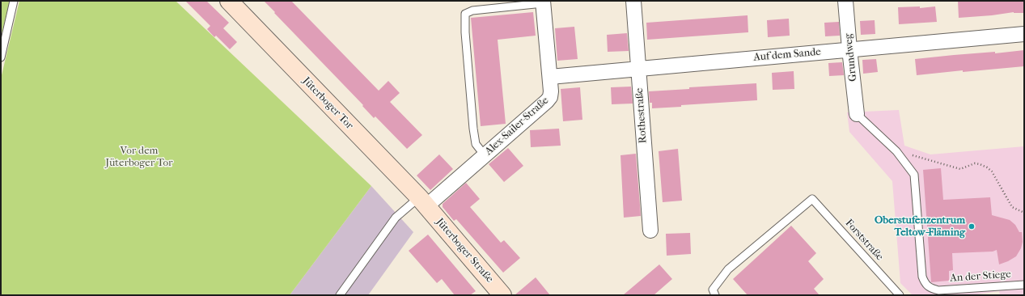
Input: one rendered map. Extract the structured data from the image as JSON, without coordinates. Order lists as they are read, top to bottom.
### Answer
{
  "streets": {
    "main road": ["Jüterboger Tor", "Jüterboger Straße"],
    "street": [
      "Auf dem Sande",
      "Grundweg",
      "Rothestraße",
      "Alex-Sailer-Straße"
    ],
    "lane": ["Forststraße", "An der Stiege"]
  },
  "crossings": [
    ["Auf dem Sande", "Grundweg"],
    ["Auf dem Sande", "Rothestraße"],
    ["Auf dem Sande", "Alex-Sailer-Straße"],
    ["Jüterboger Tor", "Alex-Sailer-Straße"],
    ["Jüterboger Tor", "Jüterboger Straße"],
    ["Alex-Sailer-Straße", "Jüterboger Straße"]
  ],
  "parks": ["Vor dem Jüterboger Tor"],
  "places": ["Oberstufenzentrum Teltow-Fläming"]
}
